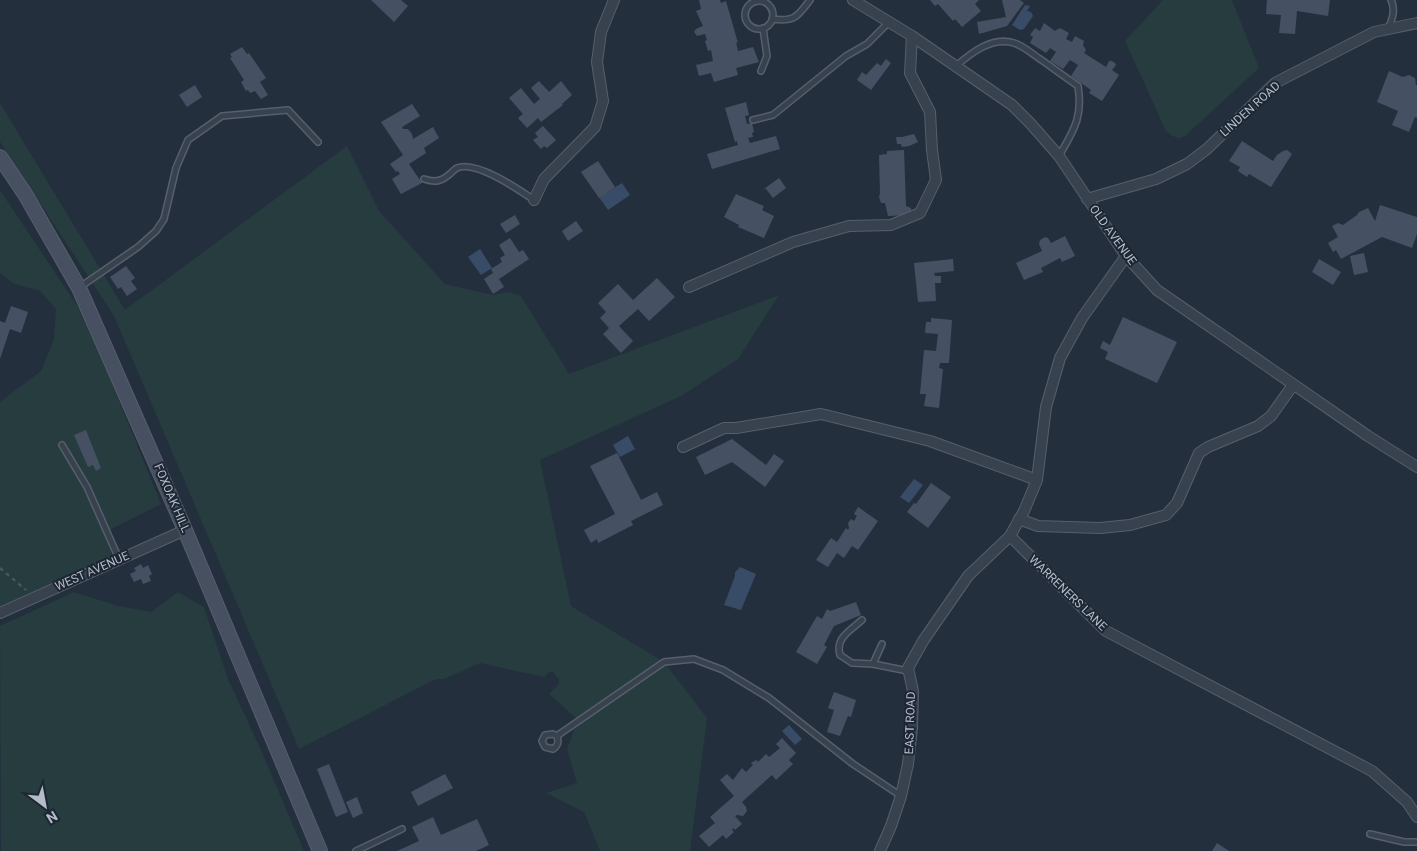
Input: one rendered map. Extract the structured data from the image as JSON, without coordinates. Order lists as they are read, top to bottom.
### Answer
{
  "streets": {
    "main road": ["FOXOAK HILL"],
    "street": [
      "LINDEN ROAD",
      "OLD AVENUE",
      "WEST AVENUE",
      "WARRENERS LANE",
      "EAST ROAD"
    ]
  },
  "crossings": [
    ["LINDEN ROAD", "OLD AVENUE"],
    ["FOXOAK HILL", "WEST AVENUE"],
    ["WARRENERS LANE", "EAST ROAD"]
  ],
  "north": "bottom right"
}
